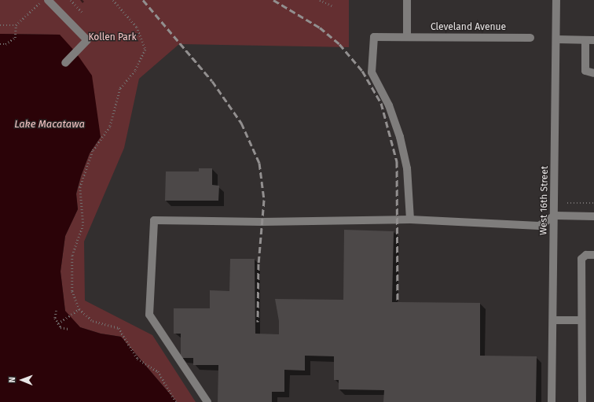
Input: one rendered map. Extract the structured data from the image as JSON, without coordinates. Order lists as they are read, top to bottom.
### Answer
{
  "streets": {
    "street": ["Cleveland Avenue", "West 16th Street"]
  },
  "water": ["Lake Macatawa"],
  "parks": ["Kollen Park"],
  "north": "left"
}
